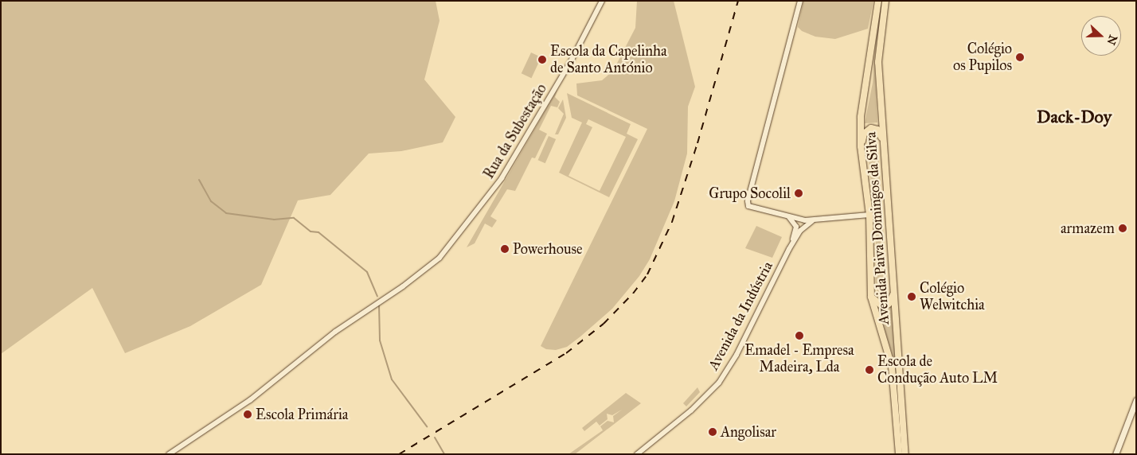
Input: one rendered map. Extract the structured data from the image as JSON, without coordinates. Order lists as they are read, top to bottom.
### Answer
{
  "streets": {
    "main road": ["Avenida Paiva Domingos da Silva"],
    "street": ["Rua da Subestação", "Avenida da Indústria"]
  },
  "districts": ["Dack-Doy"],
  "places": [
    "Colégio os Pupilos",
    "Escola da Capelinha de Santo António",
    "Grupo Socolil",
    "armazem",
    "Powerhouse",
    "Colégio Welwitchia",
    "Emadel - Empresa Madeira, Lda",
    "Escola de Condução Auto LM",
    "Escola Primária",
    "Angolisar"
  ],
  "north": "right"
}
